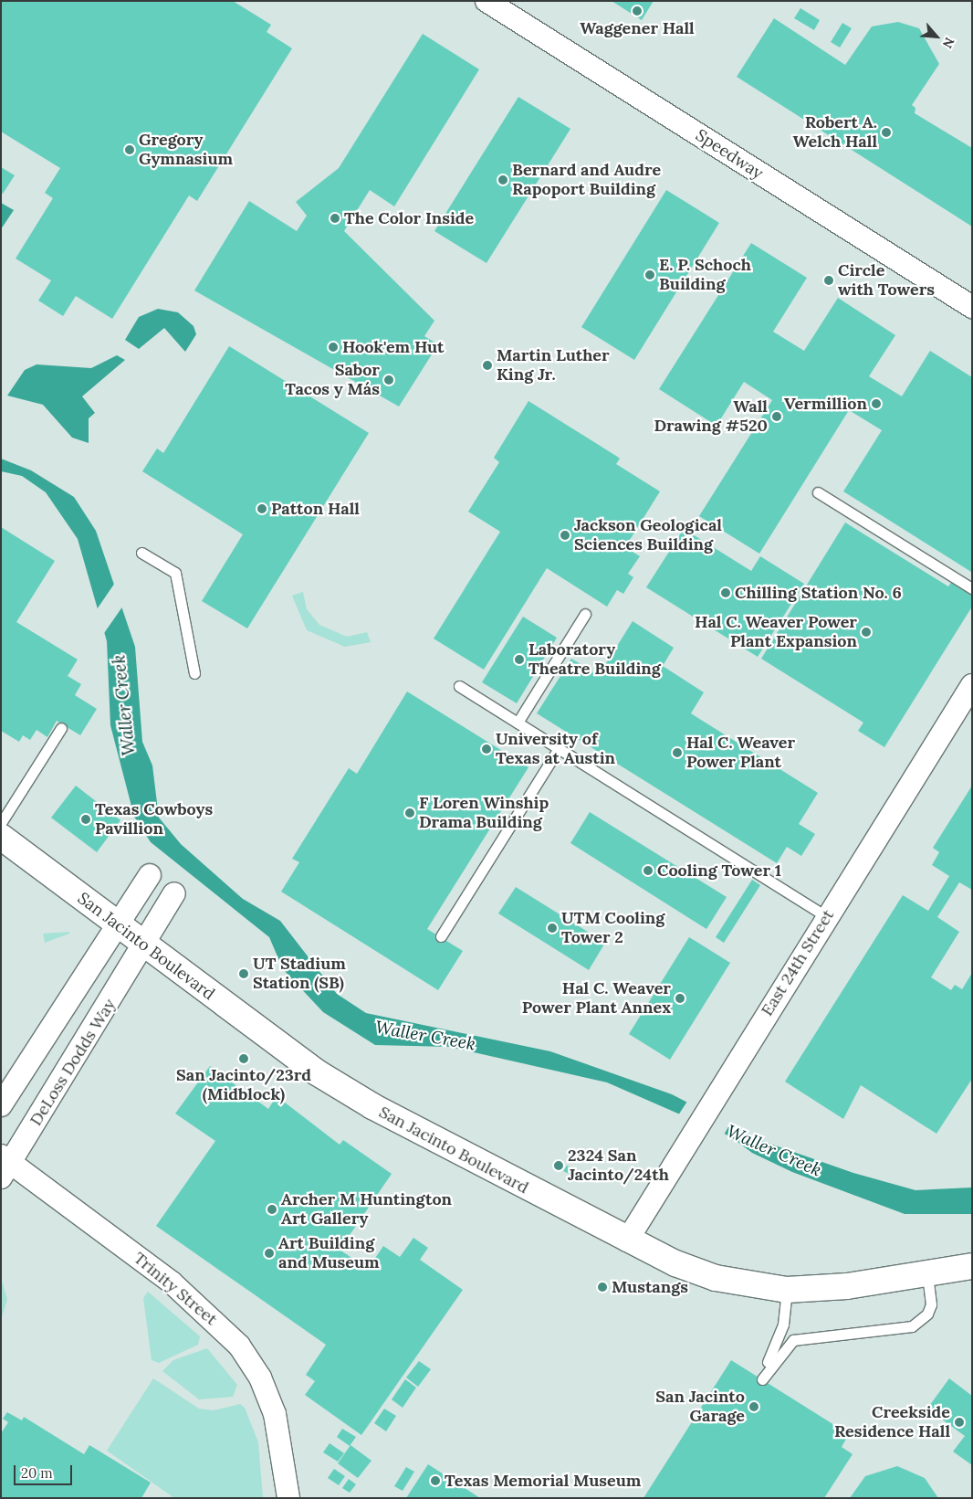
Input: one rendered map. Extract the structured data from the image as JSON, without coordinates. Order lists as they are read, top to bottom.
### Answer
{
  "streets": {
    "street": [
      "Speedway",
      "San Jacinto Boulevard",
      "East 24th Street",
      "DeLoss Dodds Way",
      "Trinity Street"
    ]
  },
  "crossings": [
    ["San Jacinto Boulevard", "East 24th Street"],
    ["San Jacinto Boulevard", "DeLoss Dodds Way"],
    ["DeLoss Dodds Way", "Trinity Street"]
  ],
  "water": ["Waller Creek"],
  "places": [
    "Waggener Hall",
    "Robert A. Welch Hall",
    "Gregory Gymnasium",
    "Bernard and Audre Rapoport Building",
    "The Color Inside",
    "E. P. Schoch Building",
    "Circle with Towers",
    "Hook'em Hut",
    "Martin Luther King Jr.",
    "Sabor Tacos y Más",
    "Vermillion",
    "Wall Drawing #520",
    "Patton Hall",
    "Jackson Geological Sciences Building",
    "Chilling Station No. 6",
    "Hal C. Weaver Power Plant Expansion",
    "Laboratory Theatre Building",
    "University of Texas at Austin",
    "Hal C. Weaver Power Plant",
    "F Loren Winship Drama Building",
    "Texas Cowboys Pavillion",
    "Cooling Tower 1",
    "UTM Cooling Tower 2",
    "UT Stadium Station (SB)",
    "Hal C. Weaver Power Plant Annex",
    "San Jacinto/23rd (Midblock)",
    "2324 San Jacinto/24th",
    "Archer M Huntington Art Gallery",
    "Art Building and Museum",
    "Mustangs",
    "San Jacinto Garage",
    "Creekside Residence Hall",
    "Texas Memorial Museum"
  ],
  "scale_bar": "20 m",
  "north": "bottom right"
}
